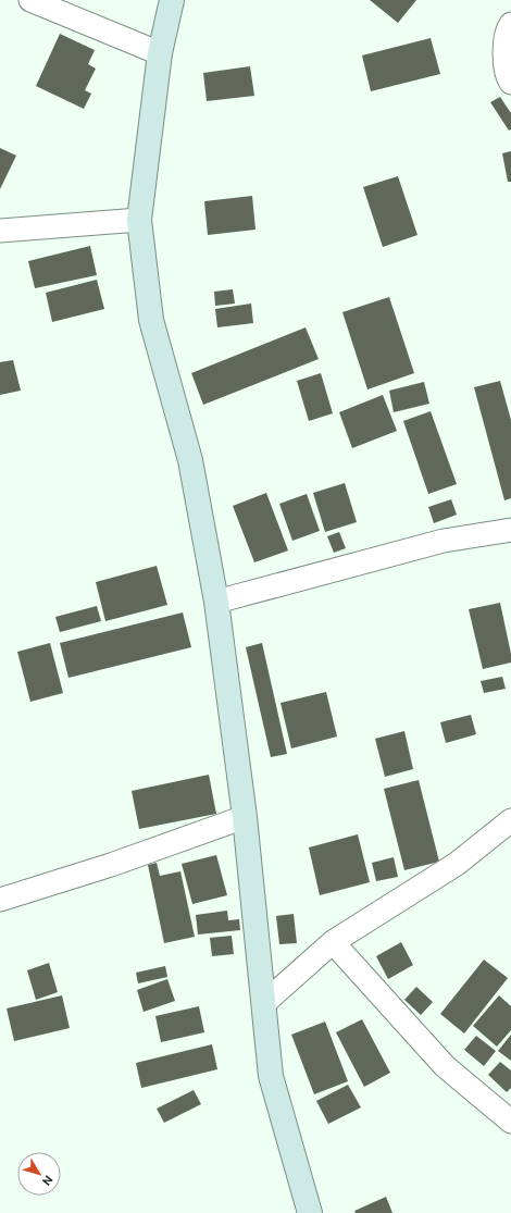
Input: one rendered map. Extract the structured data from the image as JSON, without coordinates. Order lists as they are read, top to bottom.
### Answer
{
  "north": "bottom right"
}
